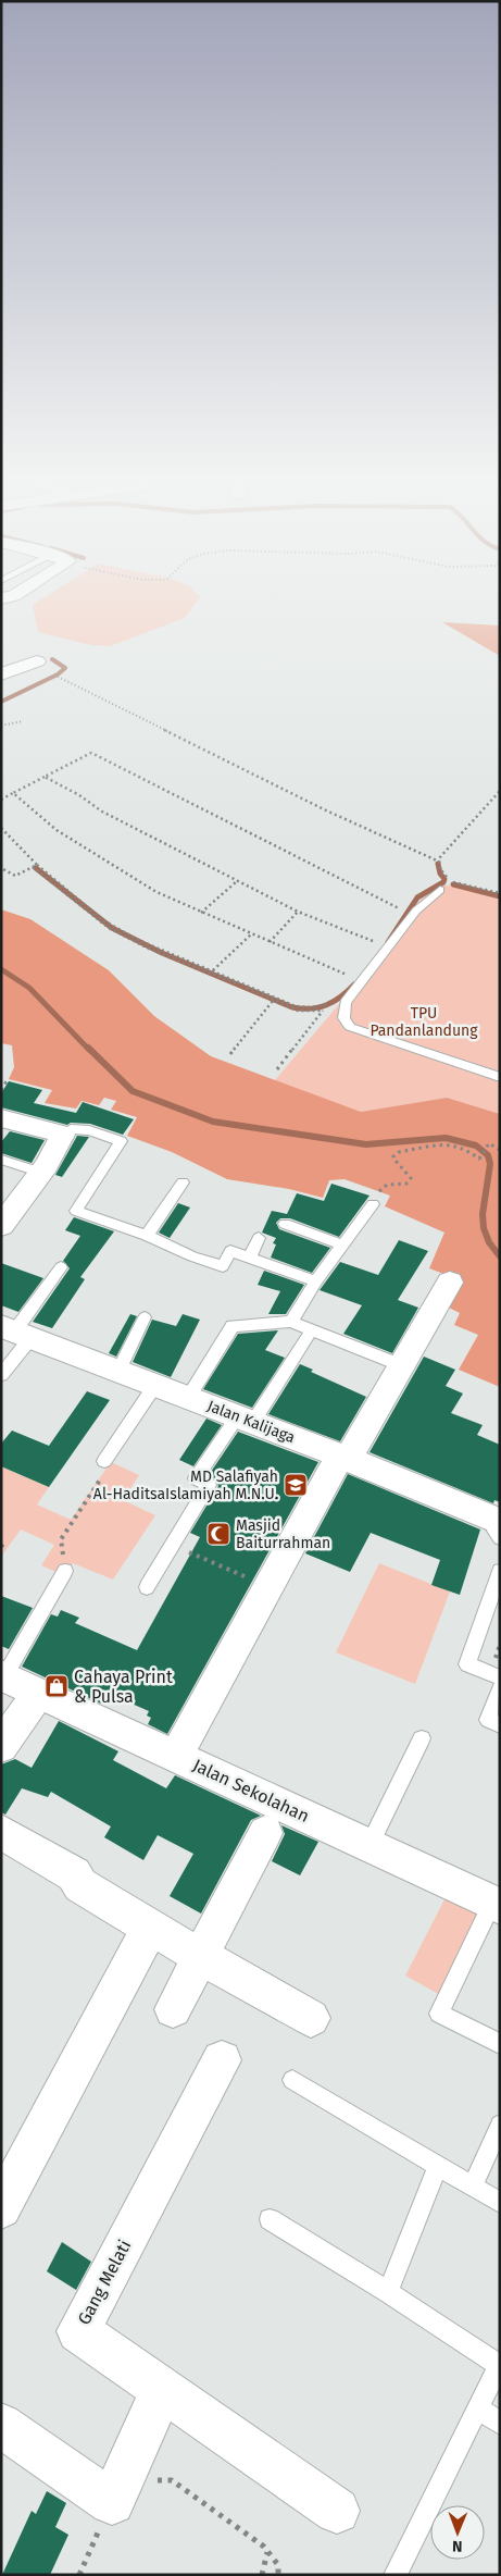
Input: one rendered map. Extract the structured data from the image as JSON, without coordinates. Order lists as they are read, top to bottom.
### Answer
{
  "streets": {
    "street": ["Jalan Kalijaga", "Jalan Sekolahan", "Gang Melati"]
  },
  "parks": ["TPU Pandanlandung"],
  "places": {
    "school or university": ["MD Salafiyah Al-HaditsaIslamiyah M.N.U."],
    "mosque": ["Masjid Baiturrahman"],
    "shop": ["Cahaya Print & Pulsa"]
  },
  "north": "bottom"
}
